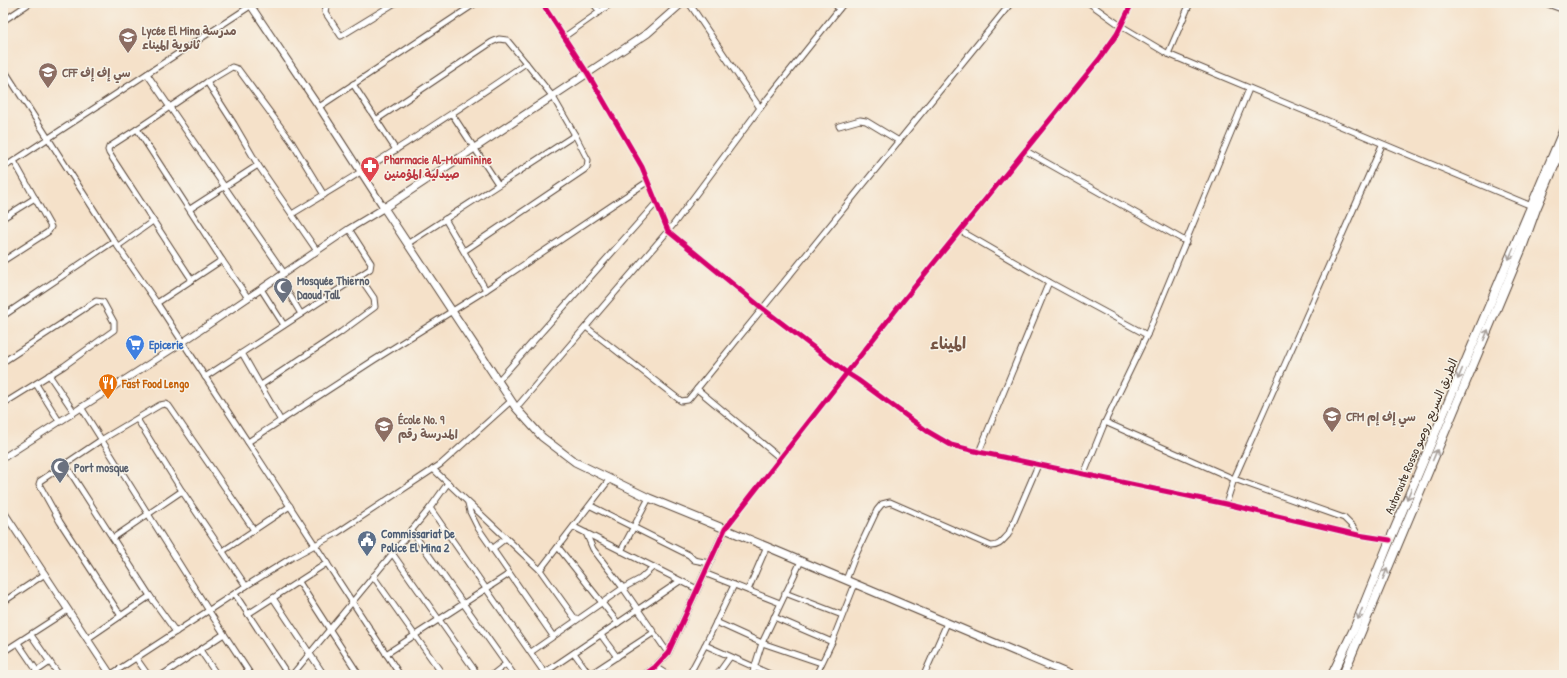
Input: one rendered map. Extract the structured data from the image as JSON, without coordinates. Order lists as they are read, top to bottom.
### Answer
{
  "streets": {
    "highway": ["Autoroute Rosso الطريق السريع روصو"]
  },
  "districts": ["الميناء"],
  "places": {
    "school or university": [
      "Lycée El Mina مدرسة ثانوية الميناء",
      "CFF سي إف إف",
      "CFM سي إف إم",
      "École No. 9 المدرسة رقم"
    ],
    "pharmacy": ["Pharmacie Al-Mouminine صيدلية المؤمنين"],
    "mosque": ["Mosquée Thierno Daoud Tall", "Port mosque"],
    "supermarket": ["Epicerie"],
    "restaurant": ["Fast Food Lengo"],
    "public building": ["Commissariat De Police El Mina 2"]
  }
}
